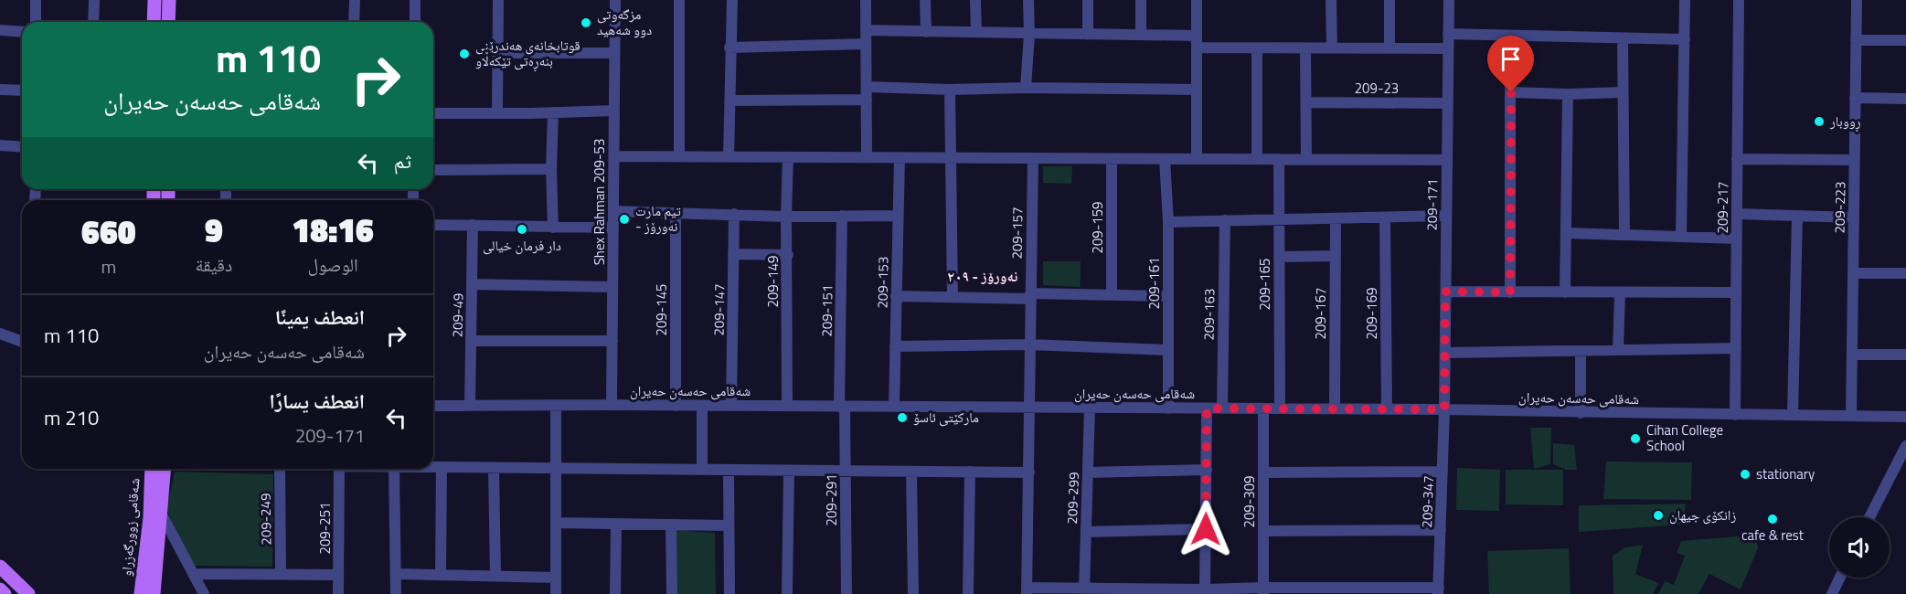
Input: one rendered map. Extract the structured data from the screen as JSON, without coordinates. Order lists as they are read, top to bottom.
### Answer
{
  "streets": {
    "main road": ["شەقامی زوورگەزراو"],
    "street": [
      "209-23",
      "Shex Rahman 209-53",
      "209-171",
      "209-217",
      "209-223",
      "209-159",
      "209-157",
      "209-149",
      "209-153",
      "209-161",
      "209-165",
      "209-145",
      "209-147",
      "209-151",
      "209-167",
      "209-169",
      "209-163",
      "209-49",
      "شەقامی حەسەن حەیران",
      "209-299",
      "209-291",
      "209-309",
      "209-347",
      "209-249",
      "209-251"
    ]
  },
  "crossings": [
    ["209-23", "209-171"],
    ["Shex Rahman 209-53", "شەقامی حەسەن حەیران"],
    ["209-171", "شەقامی حەسەن حەیران"],
    ["209-171", "209-347"],
    ["209-217", "شەقامی حەسەن حەیران"],
    ["209-223", "شەقامی حەسەن حەیران"],
    ["209-157", "شەقامی حەسەن حەیران"],
    ["209-149", "شەقامی حەسەن حەیران"],
    ["209-153", "شەقامی حەسەن حەیران"],
    ["209-161", "شەقامی حەسەن حەیران"],
    ["209-165", "شەقامی حەسەن حەیران"],
    ["209-145", "شەقامی حەسەن حەیران"],
    ["209-147", "شەقامی حەسەن حەیران"],
    ["209-151", "شەقامی حەسەن حەیران"],
    ["209-151", "209-291"],
    ["209-167", "شەقامی حەسەن حەیران"],
    ["209-169", "شەقامی حەسەن حەیران"],
    ["209-163", "شەقامی حەسەن حەیران"],
    ["209-49", "شەقامی حەسەن حەیران"],
    ["شەقامی حەسەن حەیران", "209-299"],
    ["شەقامی حەسەن حەیران", "209-291"],
    ["شەقامی حەسەن حەیران", "209-309"],
    ["شەقامی حەسەن حەیران", "209-347"]
  ],
  "districts": ["نەورۆز - ٢٠٩"],
  "places": [
    "مزگەوتی دوو شەهید",
    "قوتابخانەی هەندرێنی بنەڕەتی تێکەڵاو",
    "ڕووبار",
    "تیم مارت - نەورۆز",
    "دار فرمان خیالی",
    "مارکێتی ئاسۆ",
    "Cihan College School",
    "stationary",
    "زانکۆی جیھان",
    "cafe & rest"
  ],
  "page": {
    "turn": ["110 m", "شەقامی حەسەن حەیران"],
    "then": "ثم",
    "eta": [
      "18:16",
      "الوصول",
      "9",
      "دقيقة",
      "660",
      "m"
    ],
    "list": [
      {
        "name": "انعطف يمينًا",
        "note": "شەقامی حەسەن حەیران",
        "value": "110 m"
      },
      {
        "name": "انعطف يسارًا",
        "note": "209-171",
        "value": "210 m"
      }
    ]
  }
}
